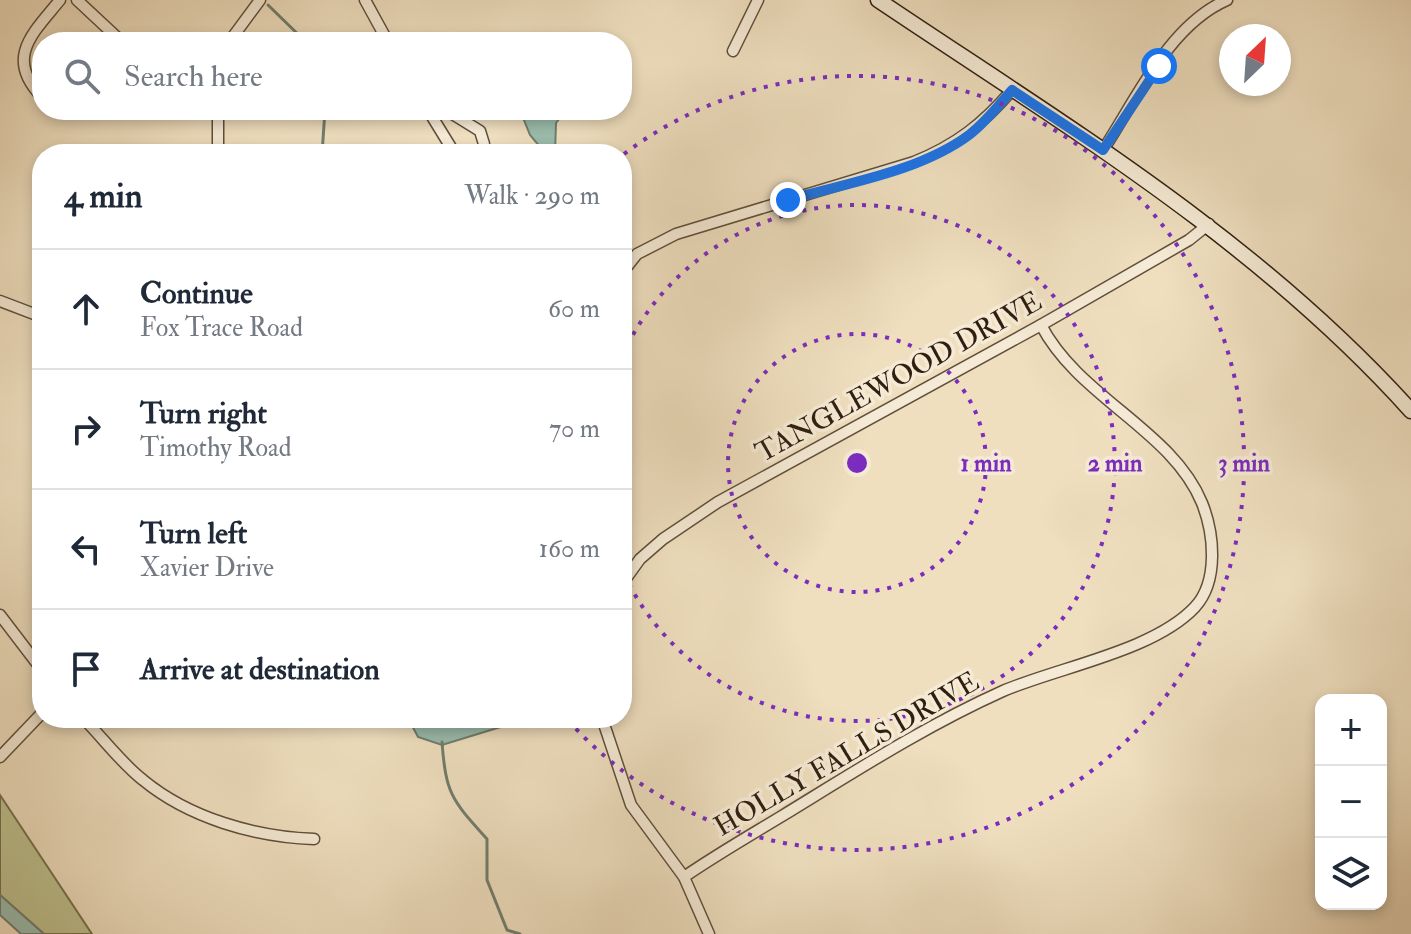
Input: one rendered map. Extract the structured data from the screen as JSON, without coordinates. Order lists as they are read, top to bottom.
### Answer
{
  "streets": {
    "street": ["TANGLEWOOD DRIVE", "HOLLY FALLS DRIVE"]
  },
  "crossings": [
    ["TANGLEWOOD DRIVE", "HOLLY FALLS DRIVE"]
  ],
  "north": "top right",
  "page": {
    "search": "Search here",
    "heading": ["4 min", "Walk · 290 m"],
    "list": [
      ["Continue", "Fox Trace Road", "60 m"],
      ["Turn right", "Timothy Road", "70 m"],
      ["Turn left", "Xavier Drive", "160 m"],
      "Arrive at destination"
    ],
    "map_buttons": ["+", "−"]
  },
  "rings": ["1 min", "2 min", "3 min"]
}
